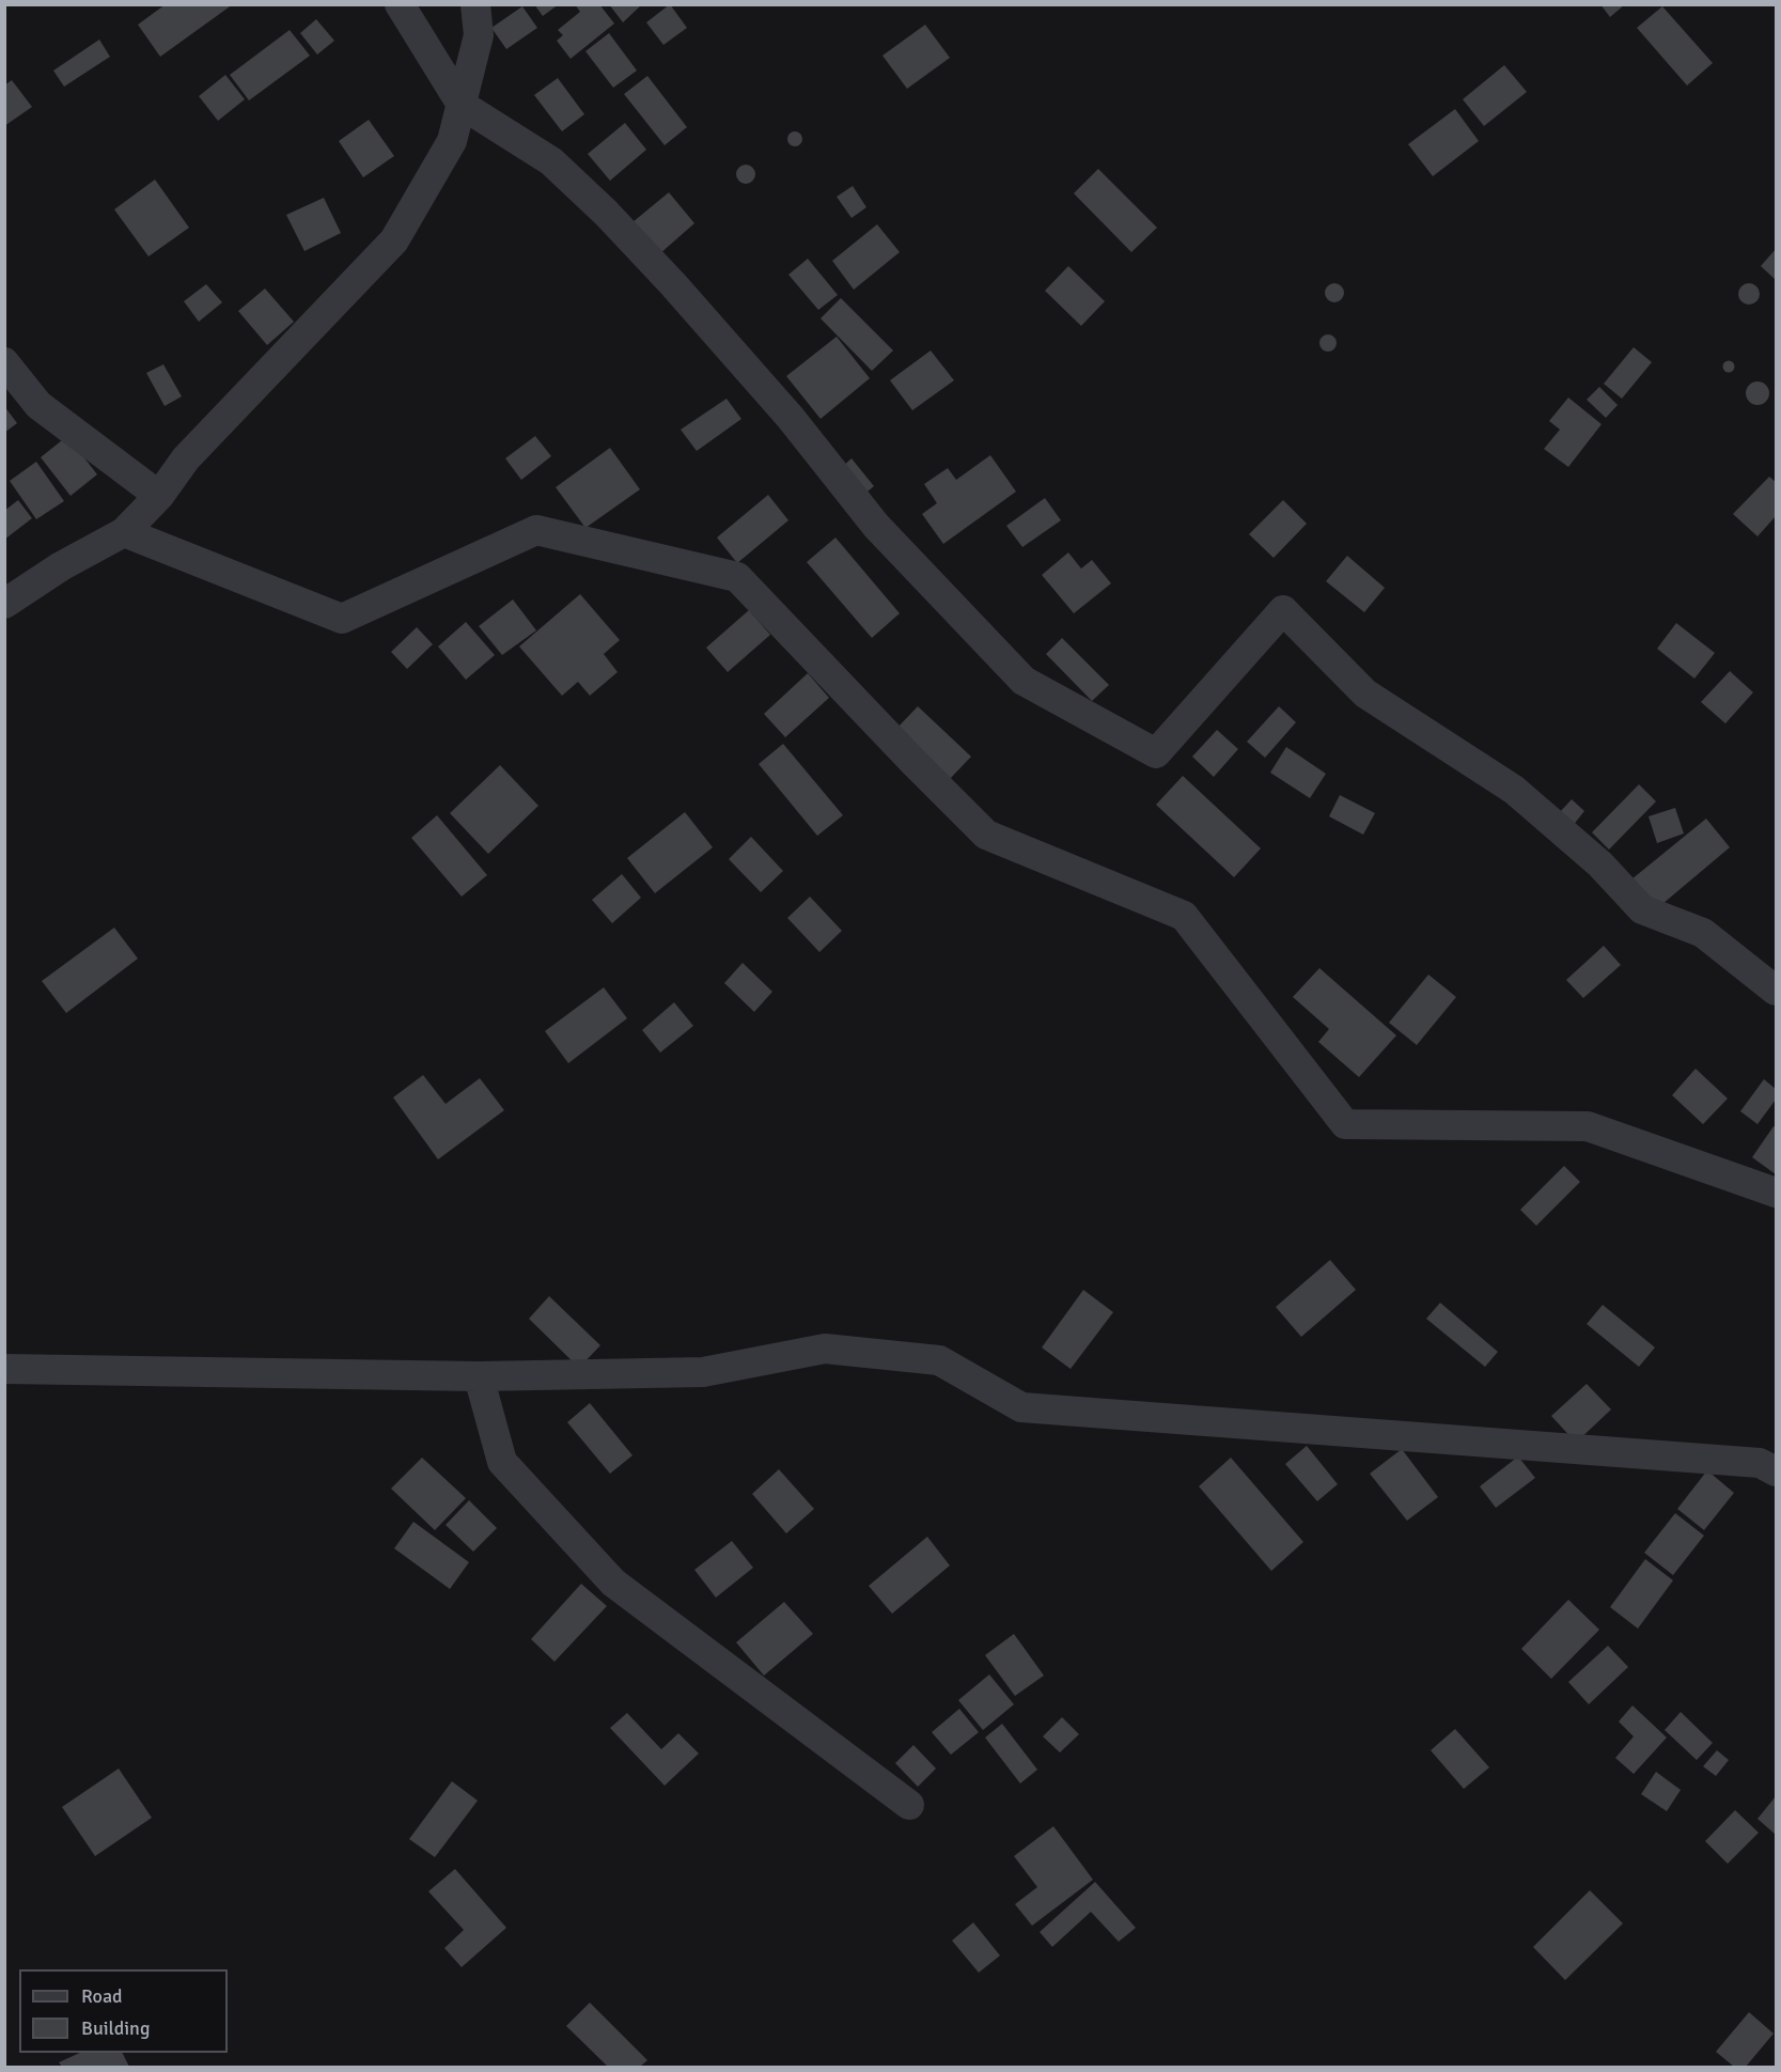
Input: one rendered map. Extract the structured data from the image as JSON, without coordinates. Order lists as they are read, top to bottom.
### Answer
{
  "legend": ["Road", "Building"]
}
